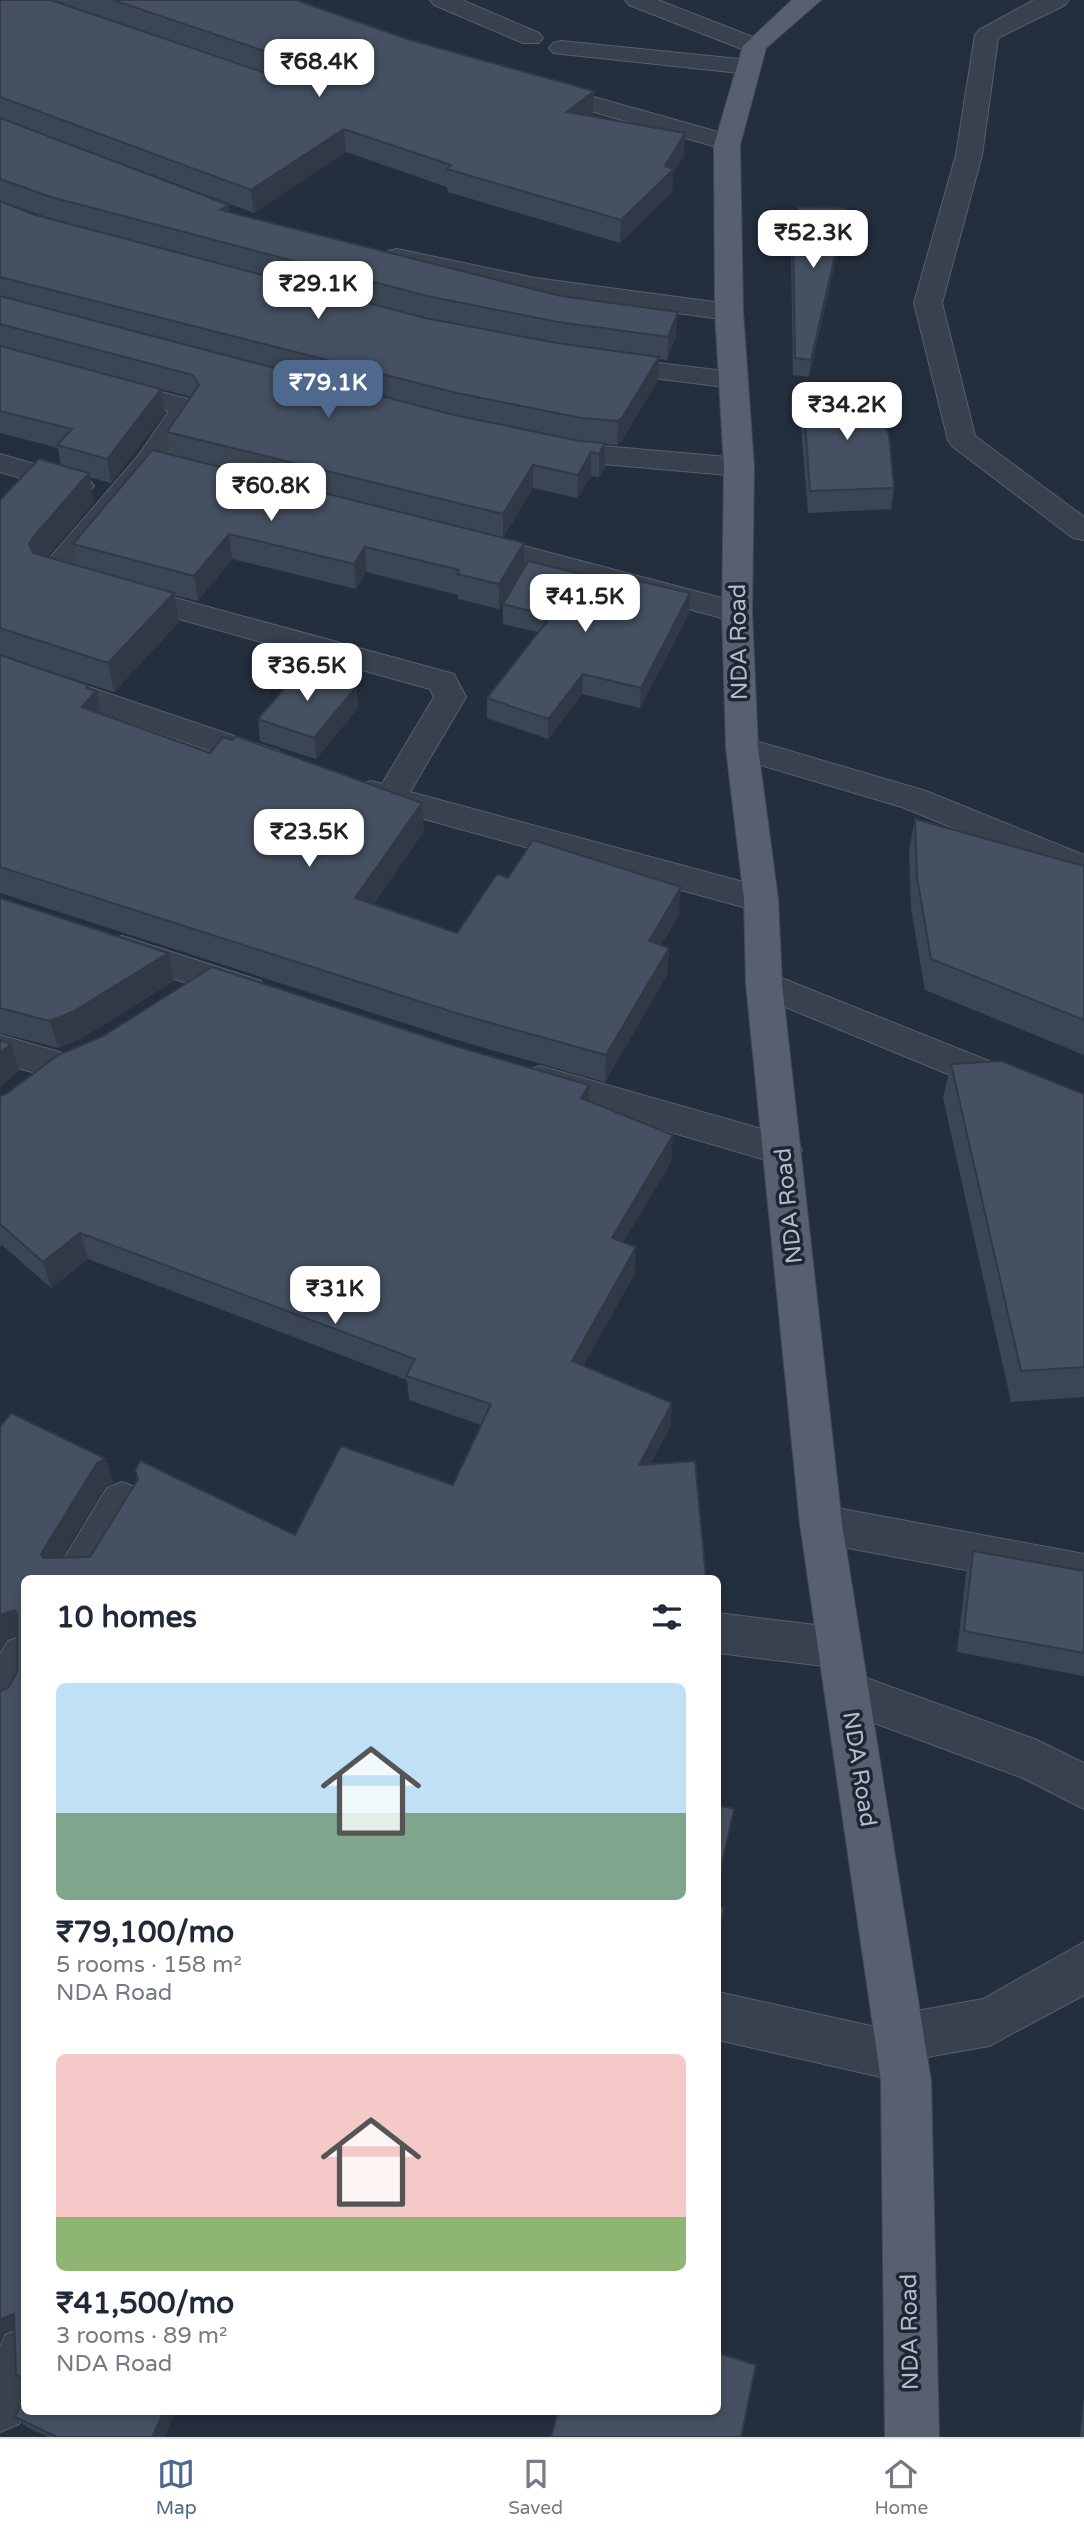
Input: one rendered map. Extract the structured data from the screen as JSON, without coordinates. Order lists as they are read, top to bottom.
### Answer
{
  "streets": {
    "main road": ["NDA Road"]
  },
  "page": {
    "price": [
      "₹68.4K",
      "₹52.3K",
      "₹29.1K",
      "₹79.1K",
      "₹34.2K",
      "₹60.8K",
      "₹41.5K",
      "₹36.5K",
      "₹23.5K",
      "₹31K"
    ],
    "heading": "10 homes",
    "list": [
      {
        "name": "₹79,100/mo",
        "note": "5 rooms · 158 m² · NDA Road"
      },
      {
        "name": "₹41,500/mo",
        "note": "3 rooms · 89 m² · NDA Road"
      }
    ],
    "tabs": ["Map", "Saved", "Home"]
  }
}
